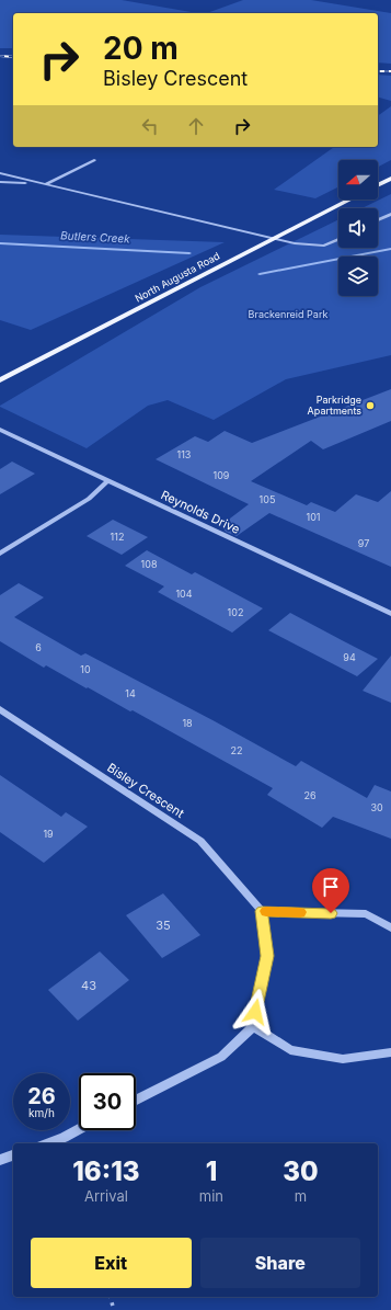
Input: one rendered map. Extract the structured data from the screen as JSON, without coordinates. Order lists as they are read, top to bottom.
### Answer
{
  "streets": {
    "main road": ["North Augusta Road"],
    "street": ["Reynolds Drive", "Bisley Crescent"]
  },
  "water": ["Butlers Creek"],
  "parks": ["Brackenreid Park"],
  "places": ["Parkridge Apartments"],
  "house_numbers": [
    "113",
    "109",
    "105",
    "101",
    "112",
    "97",
    "108",
    "104",
    "102",
    "6",
    "94",
    "10",
    "14",
    "18",
    "22",
    "26",
    "30",
    "19",
    "35",
    "43"
  ],
  "north": "left",
  "page": {
    "turn": ["20 m", "Bisley Crescent"],
    "speed": "26 km/h",
    "limit": "30",
    "eta": [
      "16:13",
      "Arrival",
      "1",
      "min",
      "30",
      "m"
    ],
    "buttons": ["Exit", "Share"]
  }
}
